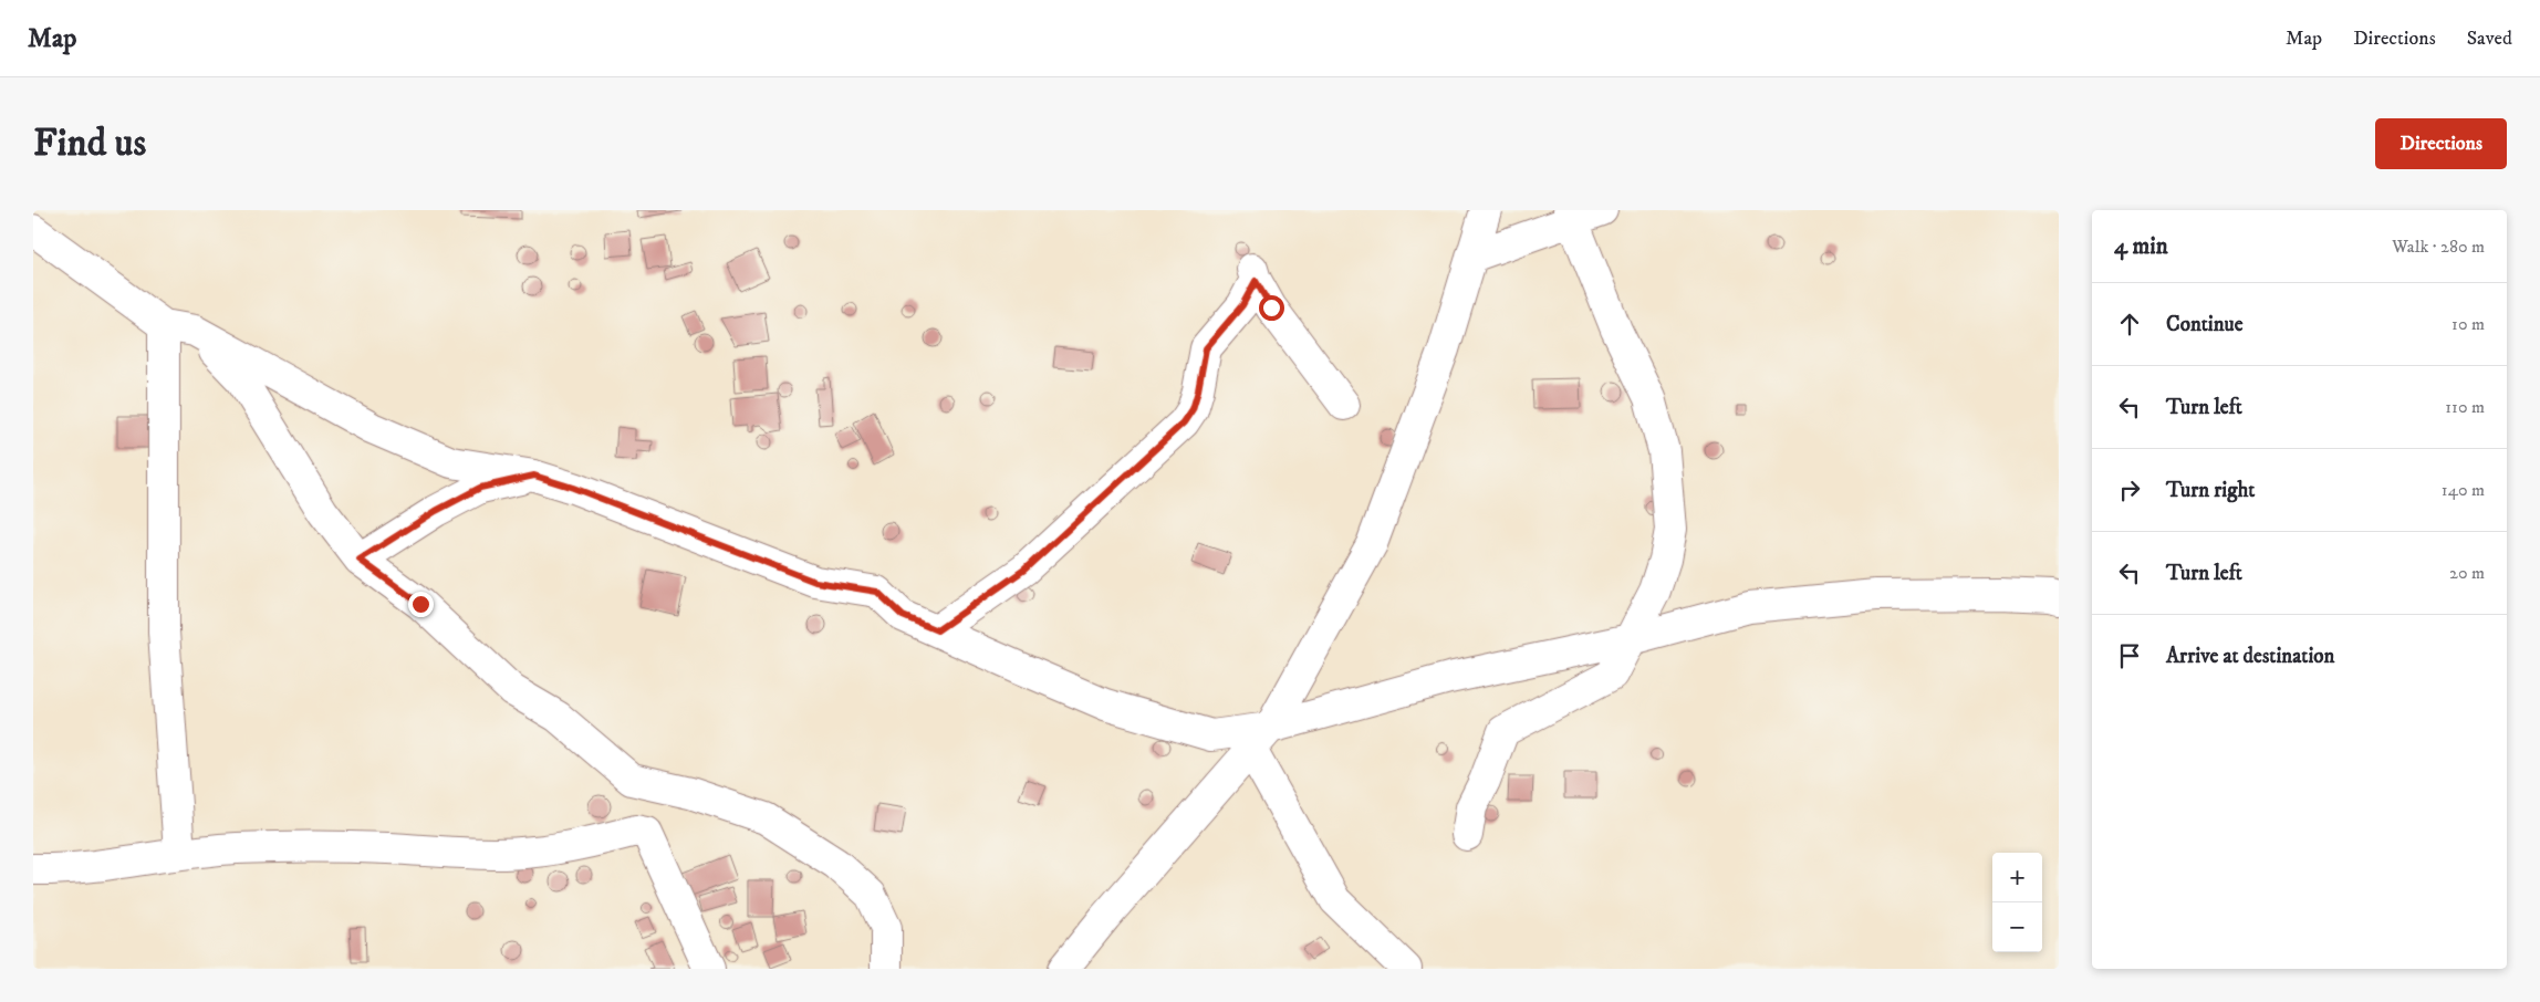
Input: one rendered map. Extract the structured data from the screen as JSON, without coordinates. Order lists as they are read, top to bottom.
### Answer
{
  "page": {
    "header": "Map",
    "nav": ["Map", "Directions", "Saved"],
    "buttons": "Directions",
    "title": "Find us",
    "heading": ["4 min", "Walk · 280 m"],
    "list": [
      ["Continue", "10 m"],
      ["Turn left", "110 m"],
      ["Turn right", "140 m"],
      ["Turn left", "20 m"],
      "Arrive at destination"
    ],
    "map_buttons": ["+", "−"]
  }
}
